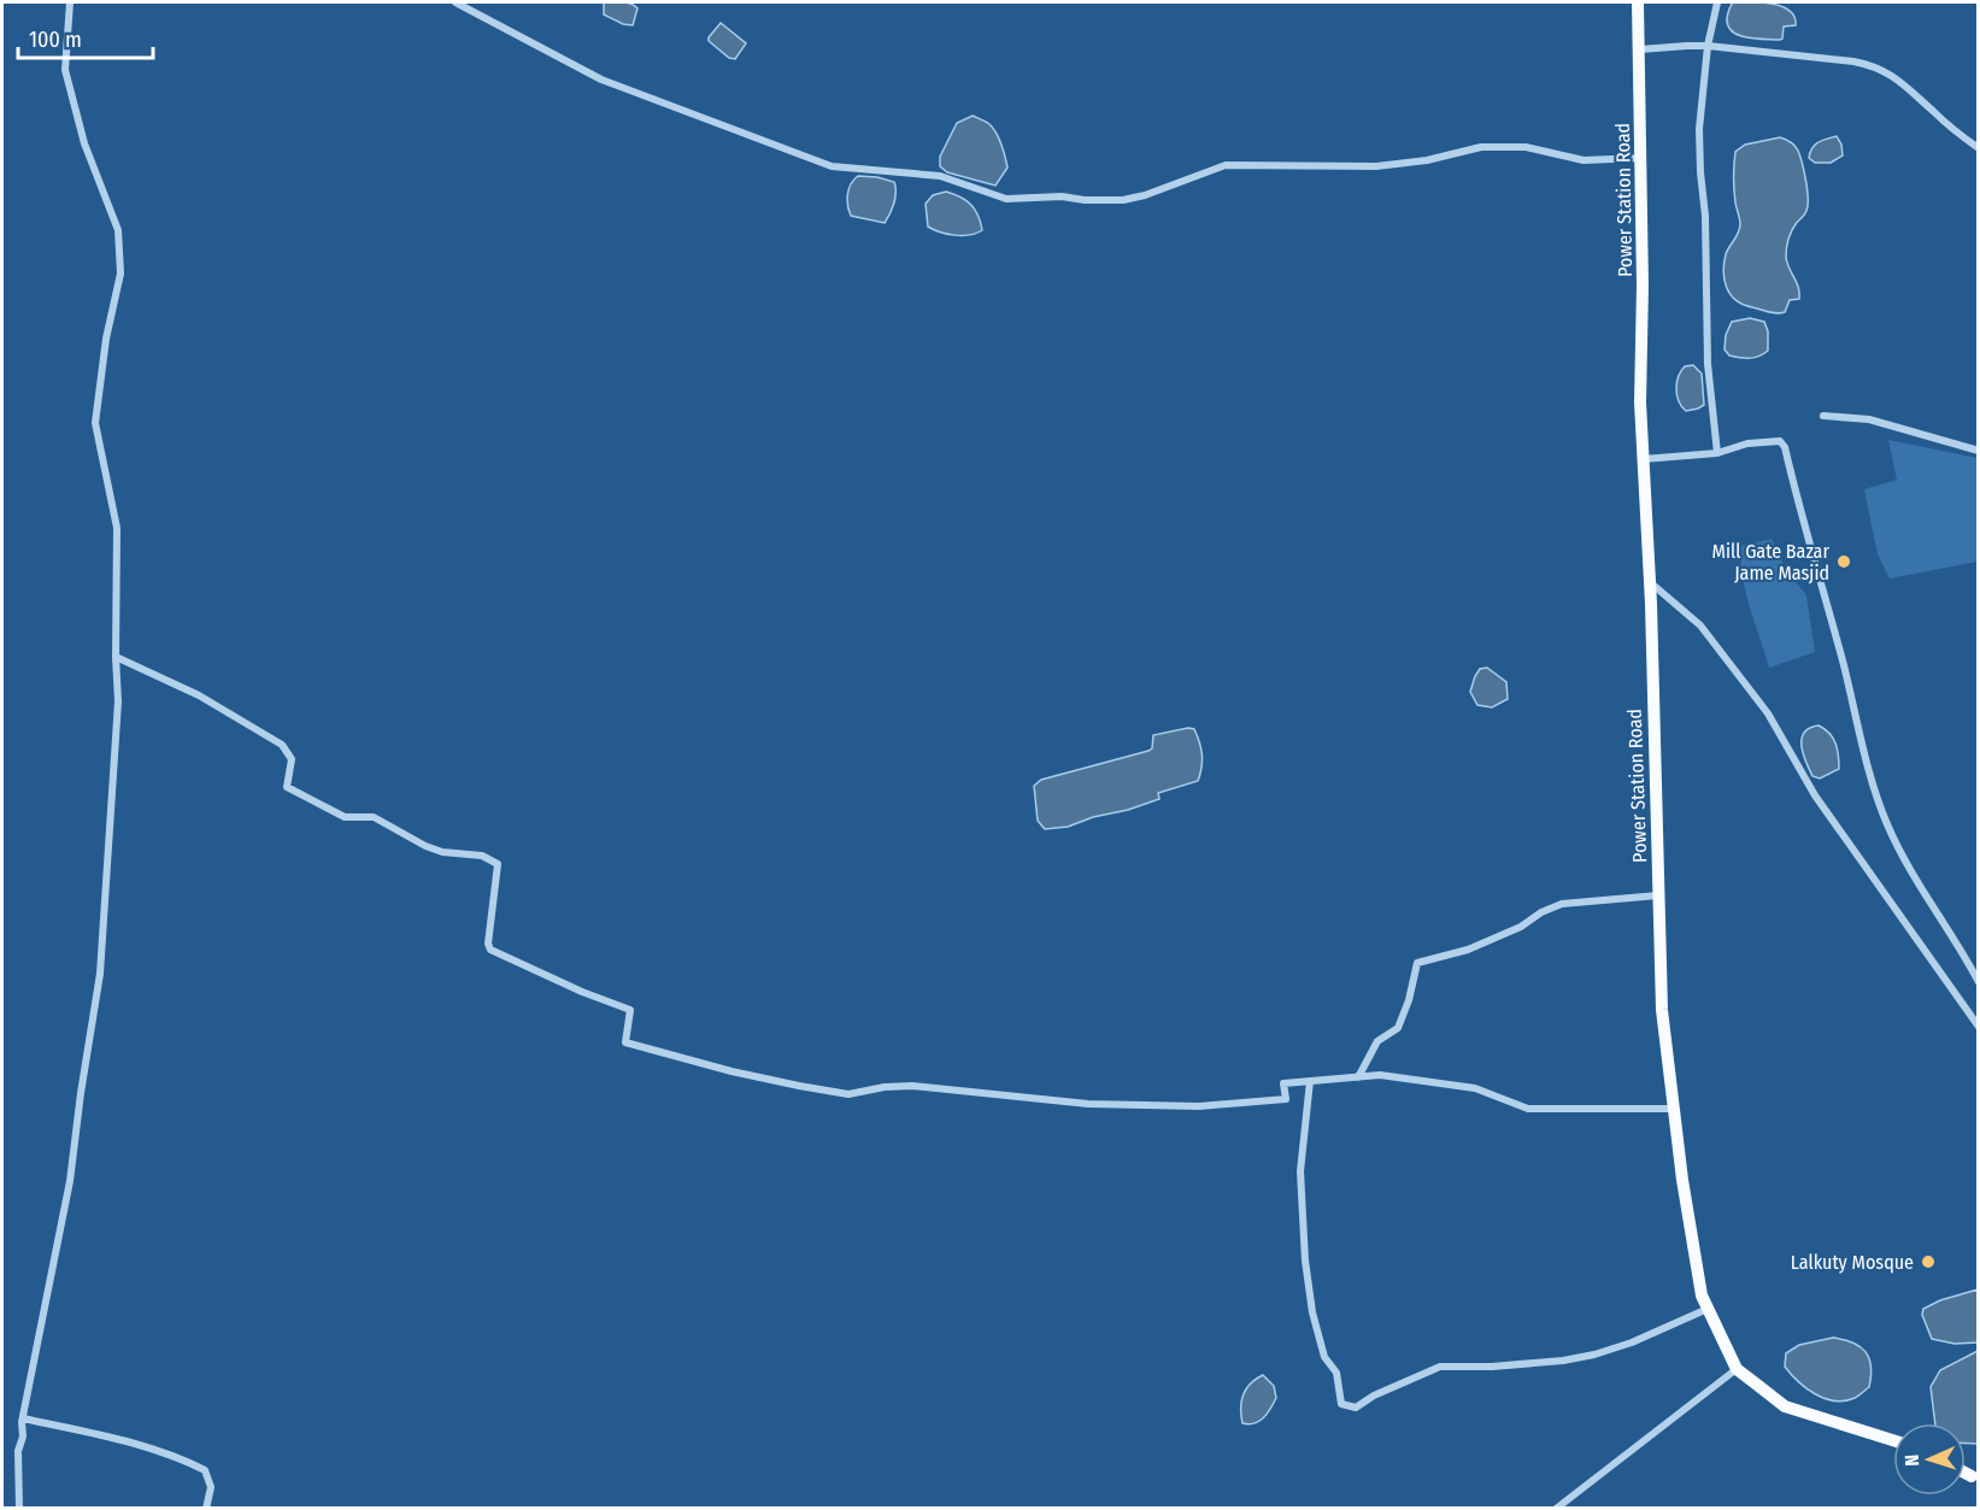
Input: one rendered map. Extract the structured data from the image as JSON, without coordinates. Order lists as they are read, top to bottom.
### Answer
{
  "streets": {
    "main road": ["Power Station Road"]
  },
  "places": ["Mill Gate Bazar Jame Masjid", "Lalkuty Mosque"],
  "scale_bar": "100 m",
  "north": "left"
}
